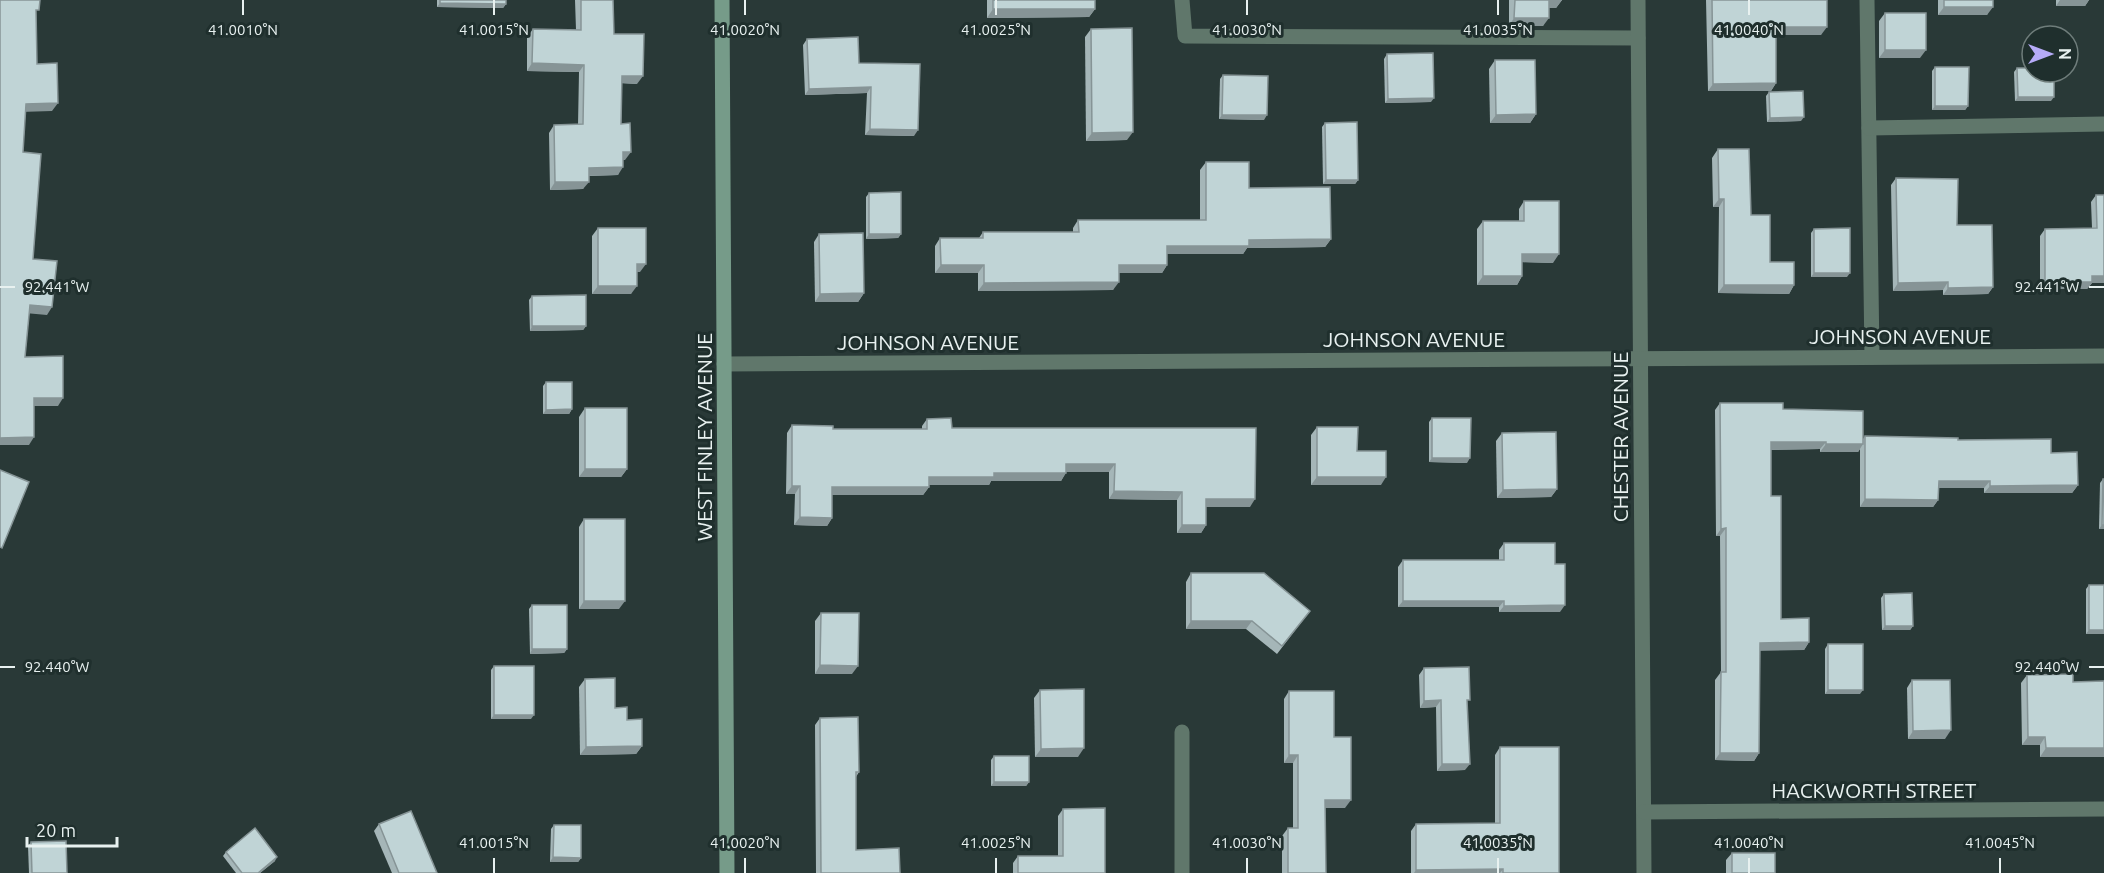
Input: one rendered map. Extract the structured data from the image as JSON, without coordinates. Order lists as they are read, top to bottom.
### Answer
{
  "streets": {
    "main road": ["WEST FINLEY AVENUE"],
    "street": ["JOHNSON AVENUE", "CHESTER AVENUE", "HACKWORTH STREET"]
  },
  "crossings": [
    ["JOHNSON AVENUE", "WEST FINLEY AVENUE"],
    ["JOHNSON AVENUE", "CHESTER AVENUE"],
    ["CHESTER AVENUE", "HACKWORTH STREET"]
  ],
  "scale_bar": "20 m",
  "north": "right",
  "coordinates": [
    "41.0010°N",
    "41.0015°N",
    "41.0020°N",
    "41.0025°N",
    "41.0030°N",
    "41.0035°N",
    "41.0040°N",
    "92.441°W",
    "92.440°W",
    "41.0045°N"
  ]
}
